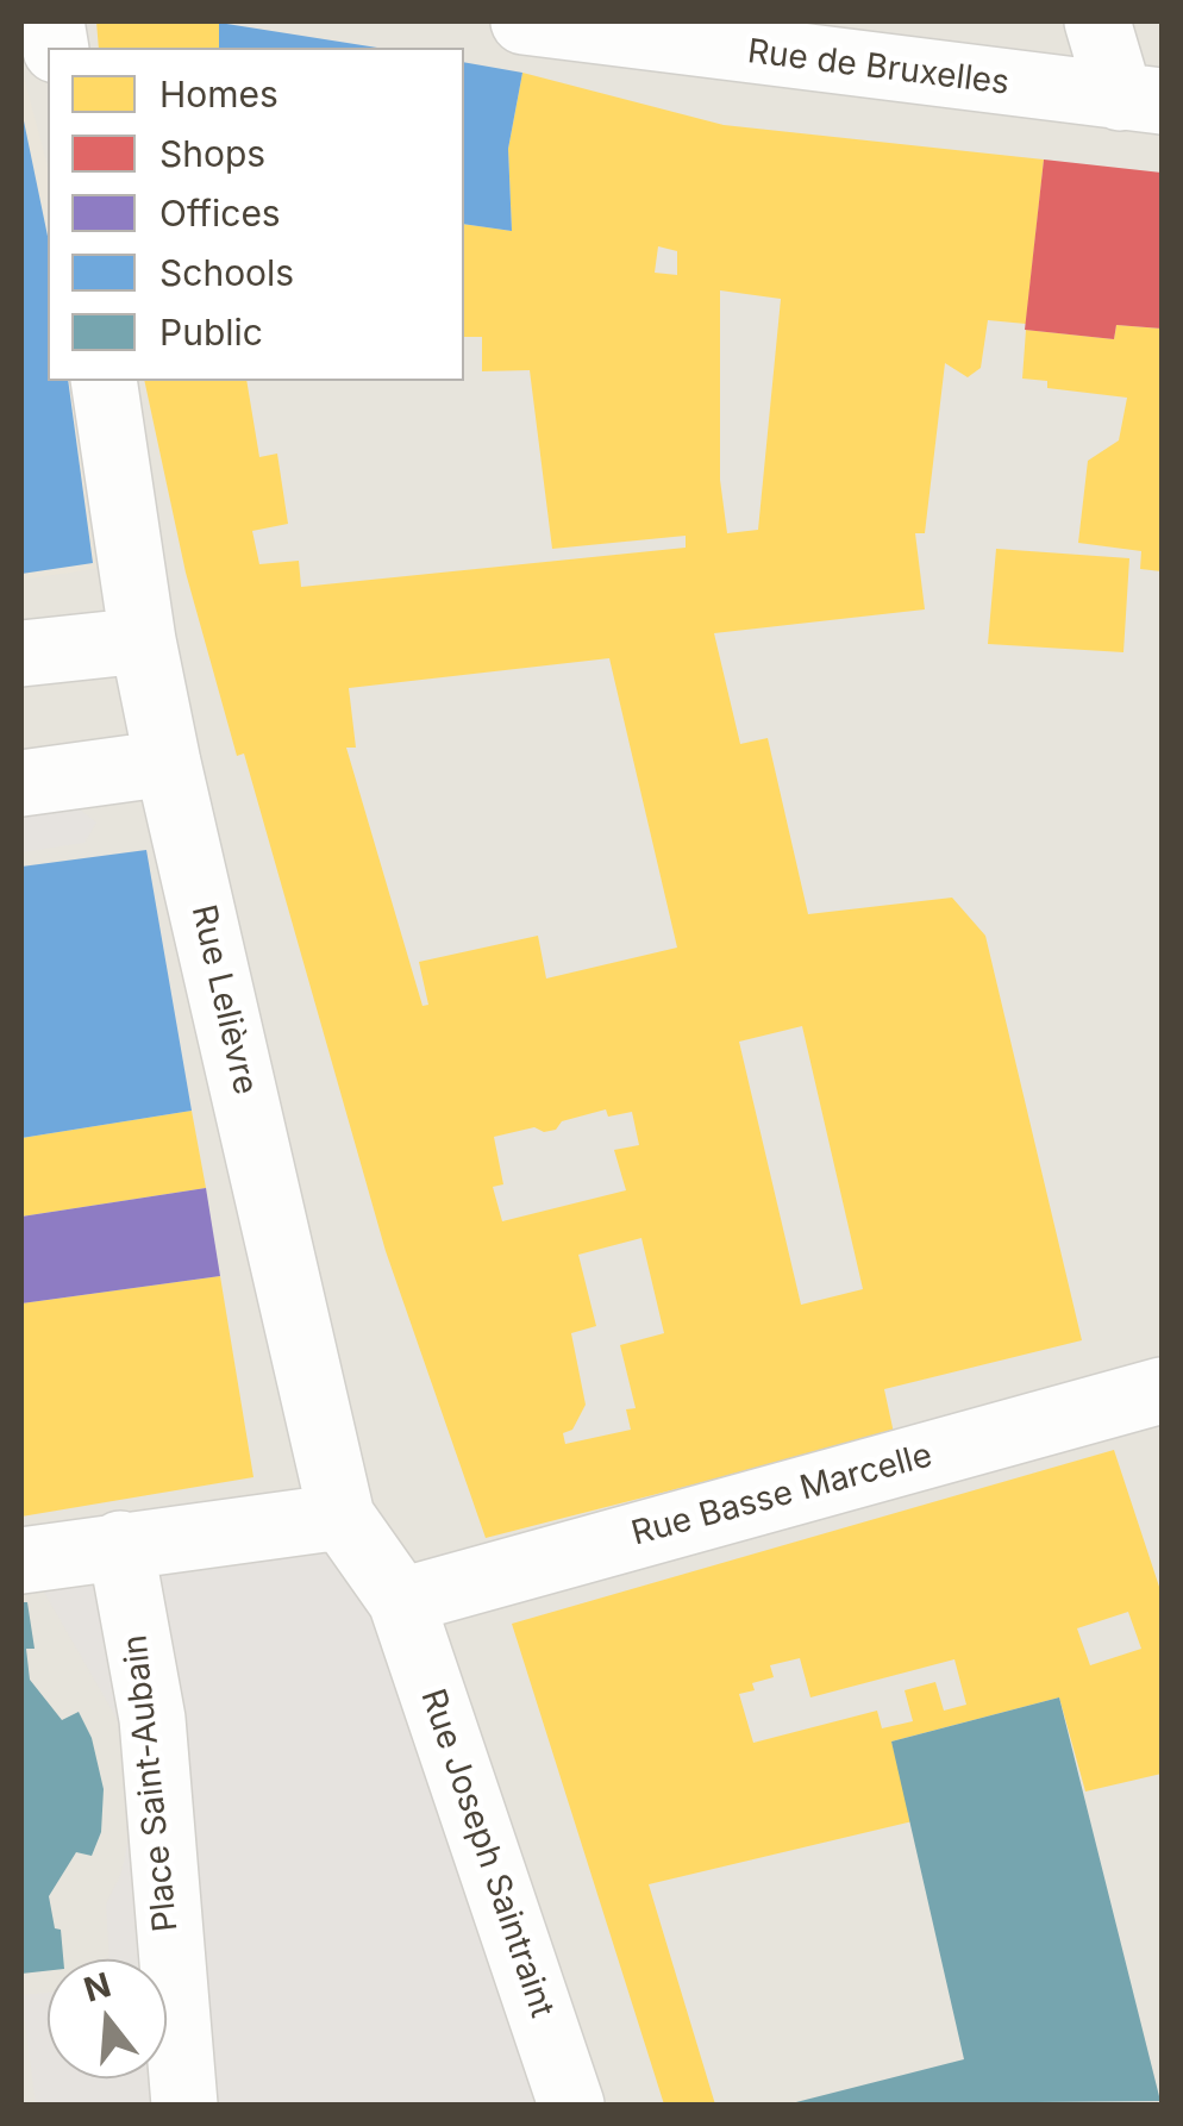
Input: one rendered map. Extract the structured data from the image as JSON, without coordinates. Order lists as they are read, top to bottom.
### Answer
{
  "streets": {
    "street": [
      "Rue de Bruxelles",
      "Rue Lelièvre",
      "Rue Basse Marcelle",
      "Place Saint-Aubain",
      "Rue Joseph Saintraint"
    ]
  },
  "crossings": [
    ["Rue Lelièvre", "Rue Basse Marcelle"],
    ["Rue Lelièvre", "Rue Joseph Saintraint"],
    ["Rue Basse Marcelle", "Rue Joseph Saintraint"]
  ],
  "legend": [
    "Homes",
    "Shops",
    "Offices",
    "Schools",
    "Public"
  ],
  "north": "top"
}
